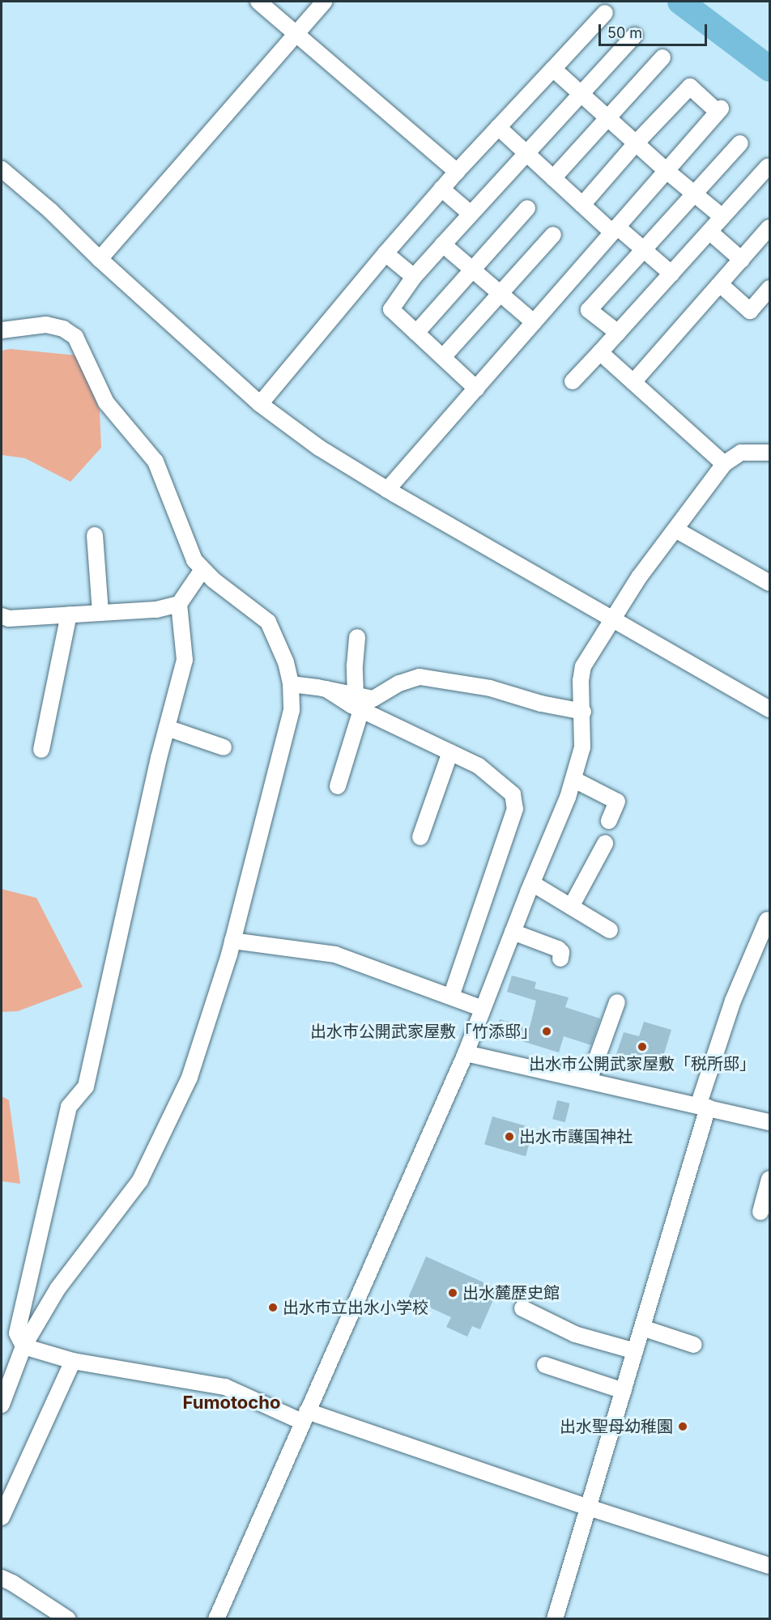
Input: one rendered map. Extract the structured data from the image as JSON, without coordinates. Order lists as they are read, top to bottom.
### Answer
{
  "districts": ["Fumotocho"],
  "places": [
    "出水市公開武家屋敷「竹添邸」",
    "出水市公開武家屋敷「税所邸」",
    "出水市護国神社",
    "出水麓歴史館",
    "出水市立出水小学校",
    "出水聖母幼稚園"
  ],
  "scale_bar": "50 m"
}
